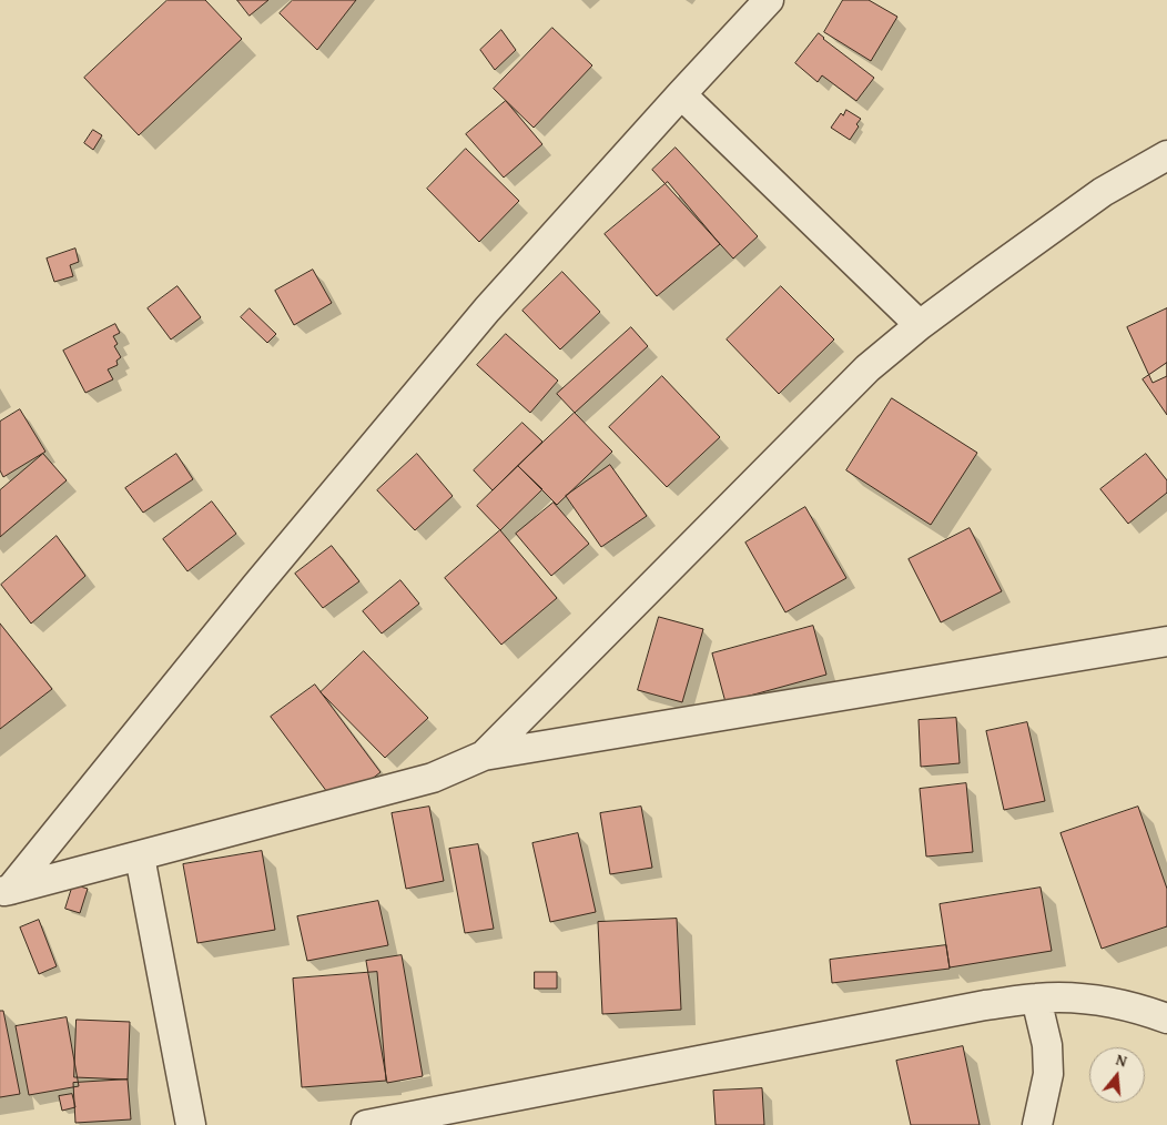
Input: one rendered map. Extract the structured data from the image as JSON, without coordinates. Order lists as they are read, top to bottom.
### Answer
{
  "north": "top"
}
